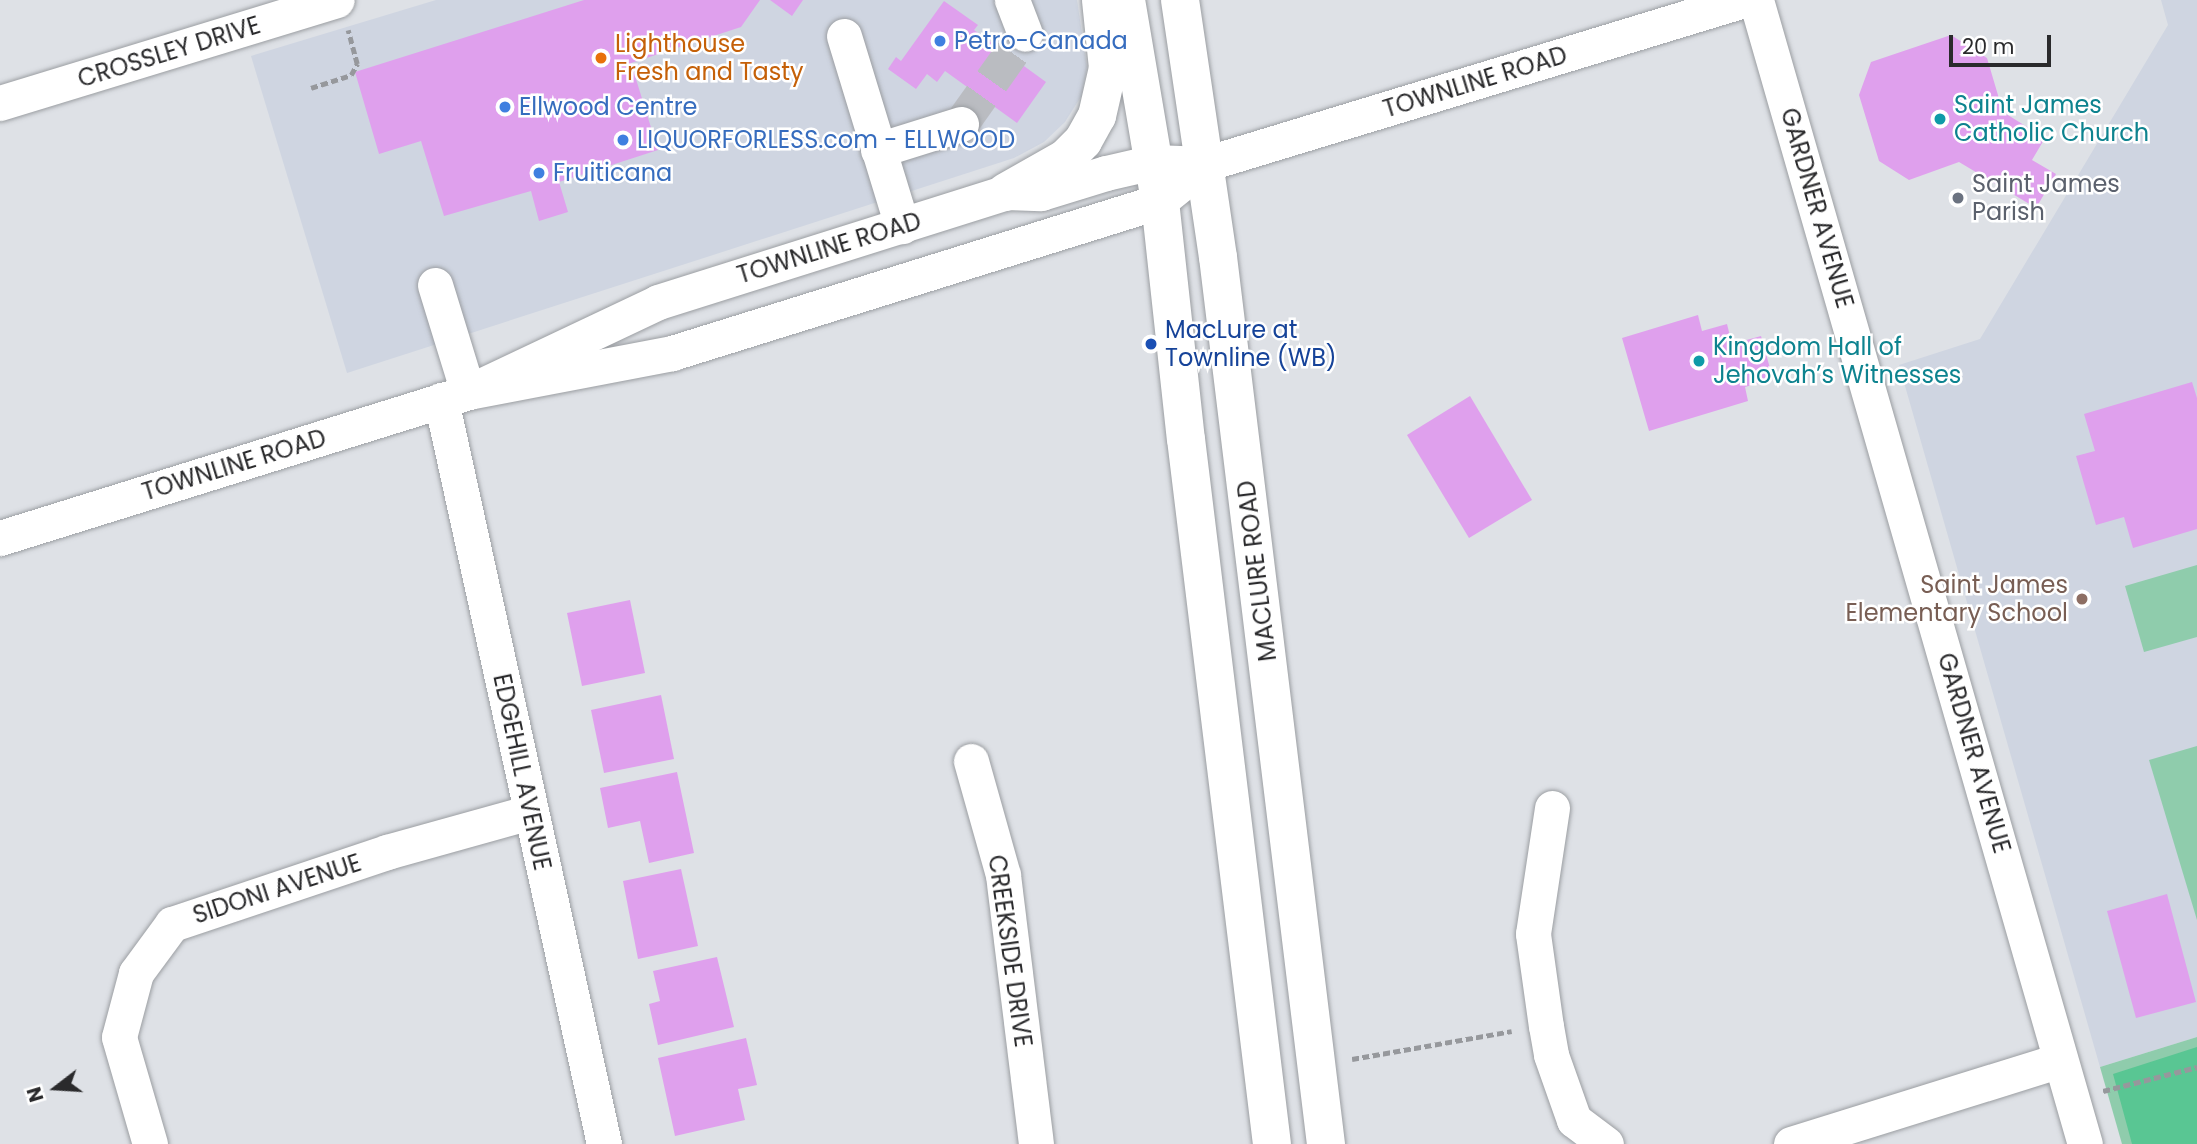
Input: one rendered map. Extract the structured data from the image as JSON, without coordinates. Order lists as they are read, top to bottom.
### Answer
{
  "streets": {
    "main road": ["MACLURE ROAD"],
    "street": [
      "CROSSLEY DRIVE",
      "TOWNLINE ROAD",
      "GARDNER AVENUE",
      "EDGEHILL AVENUE",
      "SIDONI AVENUE",
      "CREEKSIDE DRIVE"
    ]
  },
  "crossings": [
    ["TOWNLINE ROAD", "MACLURE ROAD"],
    ["TOWNLINE ROAD", "EDGEHILL AVENUE"],
    ["EDGEHILL AVENUE", "SIDONI AVENUE"]
  ],
  "places": [
    "Petro-Canada",
    "Lighthouse Fresh and Tasty",
    "Ellwood Centre",
    "Saint James Catholic Church",
    "LIQUORFORLESS.com - ELLWOOD",
    "Fruiticana",
    "Saint James Parish",
    "MacLure at Townline (WB)",
    "Kingdom Hall of Jehovah’s Witnesses",
    "Saint James Elementary School"
  ],
  "scale_bar": "20 m",
  "north": "left"
}
